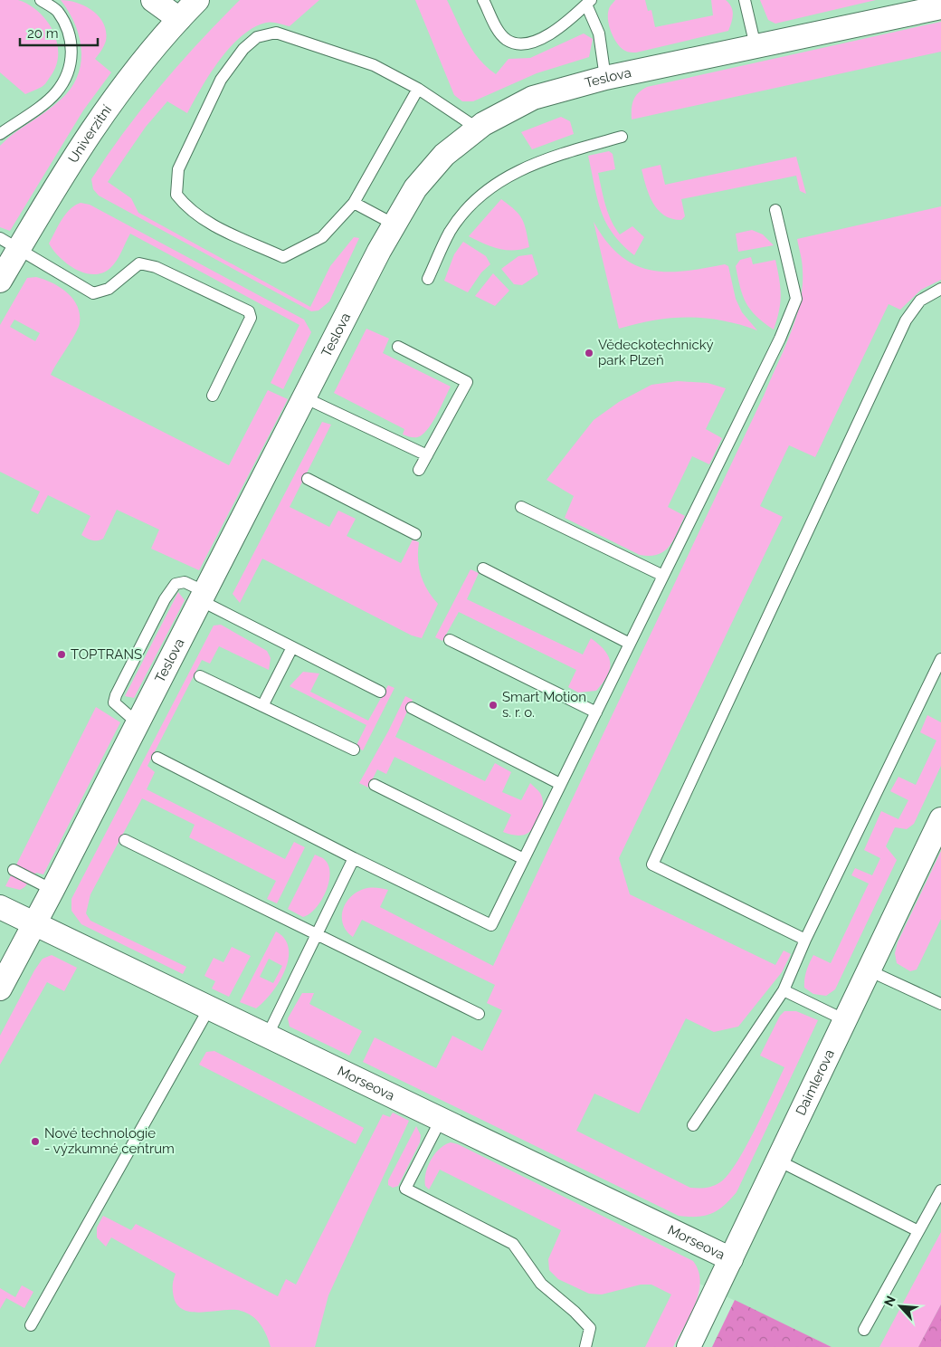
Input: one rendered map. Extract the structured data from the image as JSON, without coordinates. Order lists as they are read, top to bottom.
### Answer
{
  "streets": {
    "street": [
      "Teslova",
      "Univerzitní",
      "Daimlerova",
      "Morseova"
    ]
  },
  "crossings": [
    ["Teslova", "Morseova"],
    ["Daimlerova", "Morseova"]
  ],
  "places": [
    "Vědeckotechnický park Plzeň",
    "TOPTRANS",
    "Smart Motion s. r. o.",
    "Nové technologie - výzkumné centrum"
  ],
  "scale_bar": "20 m",
  "north": "top left"
}
